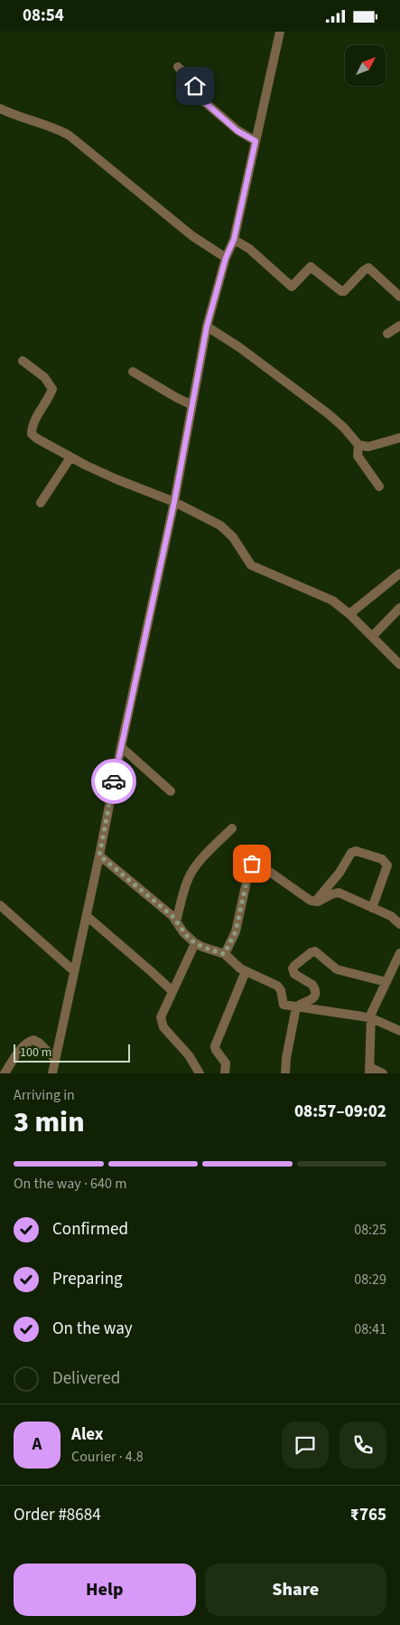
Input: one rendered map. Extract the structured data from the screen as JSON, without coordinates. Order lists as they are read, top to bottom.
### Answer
{
  "scale_bar": "100 m",
  "north": "top right",
  "page": {
    "status": "08:54",
    "scale": "100 m",
    "heading": ["3 min", "Arriving in", "08:57–09:02"],
    "panel": [
      "Alex",
      "Courier · 4.8",
      "Order #8684",
      "₹765"
    ],
    "bar": "On the way · 640 m",
    "list": [
      ["Confirmed", "08:25"],
      ["Preparing", "08:29"],
      ["On the way", "08:41"],
      "Delivered"
    ],
    "round": "A",
    "buttons": ["Help", "Share"]
  }
}
